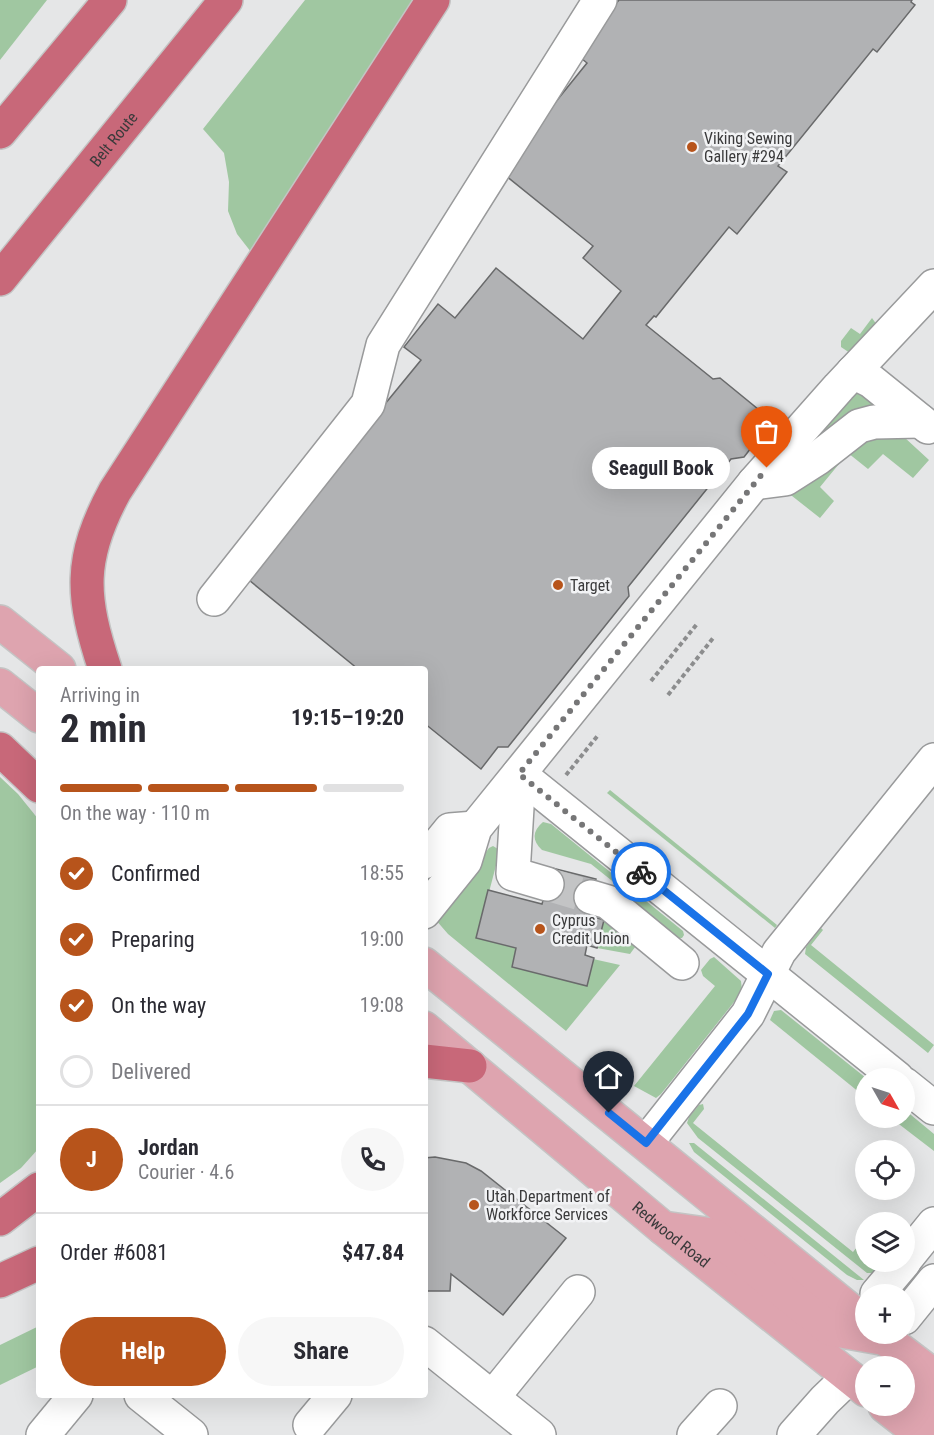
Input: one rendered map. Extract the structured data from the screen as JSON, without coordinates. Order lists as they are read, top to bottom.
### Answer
{
  "streets": {
    "highway": ["Belt Route"],
    "main road": ["Redwood Road"]
  },
  "places": [
    "Viking Sewing Gallery #294",
    "Seagull Book",
    "Target",
    "Cyprus Credit Union",
    "Utah Department of Workforce Services"
  ],
  "north": "bottom right",
  "page": {
    "bubble": "Seagull Book",
    "heading": ["2 min", "Arriving in", "19:15–19:20"],
    "panel": [
      "Jordan",
      "Courier · 4.6",
      "Order #6081",
      "$47.84"
    ],
    "bar": "On the way · 110 m",
    "list": [
      ["Confirmed", "18:55"],
      ["Preparing", "19:00"],
      ["On the way", "19:08"],
      "Delivered"
    ],
    "map_buttons": ["+", "−"],
    "round": "J",
    "buttons": ["Help", "Share"]
  }
}
